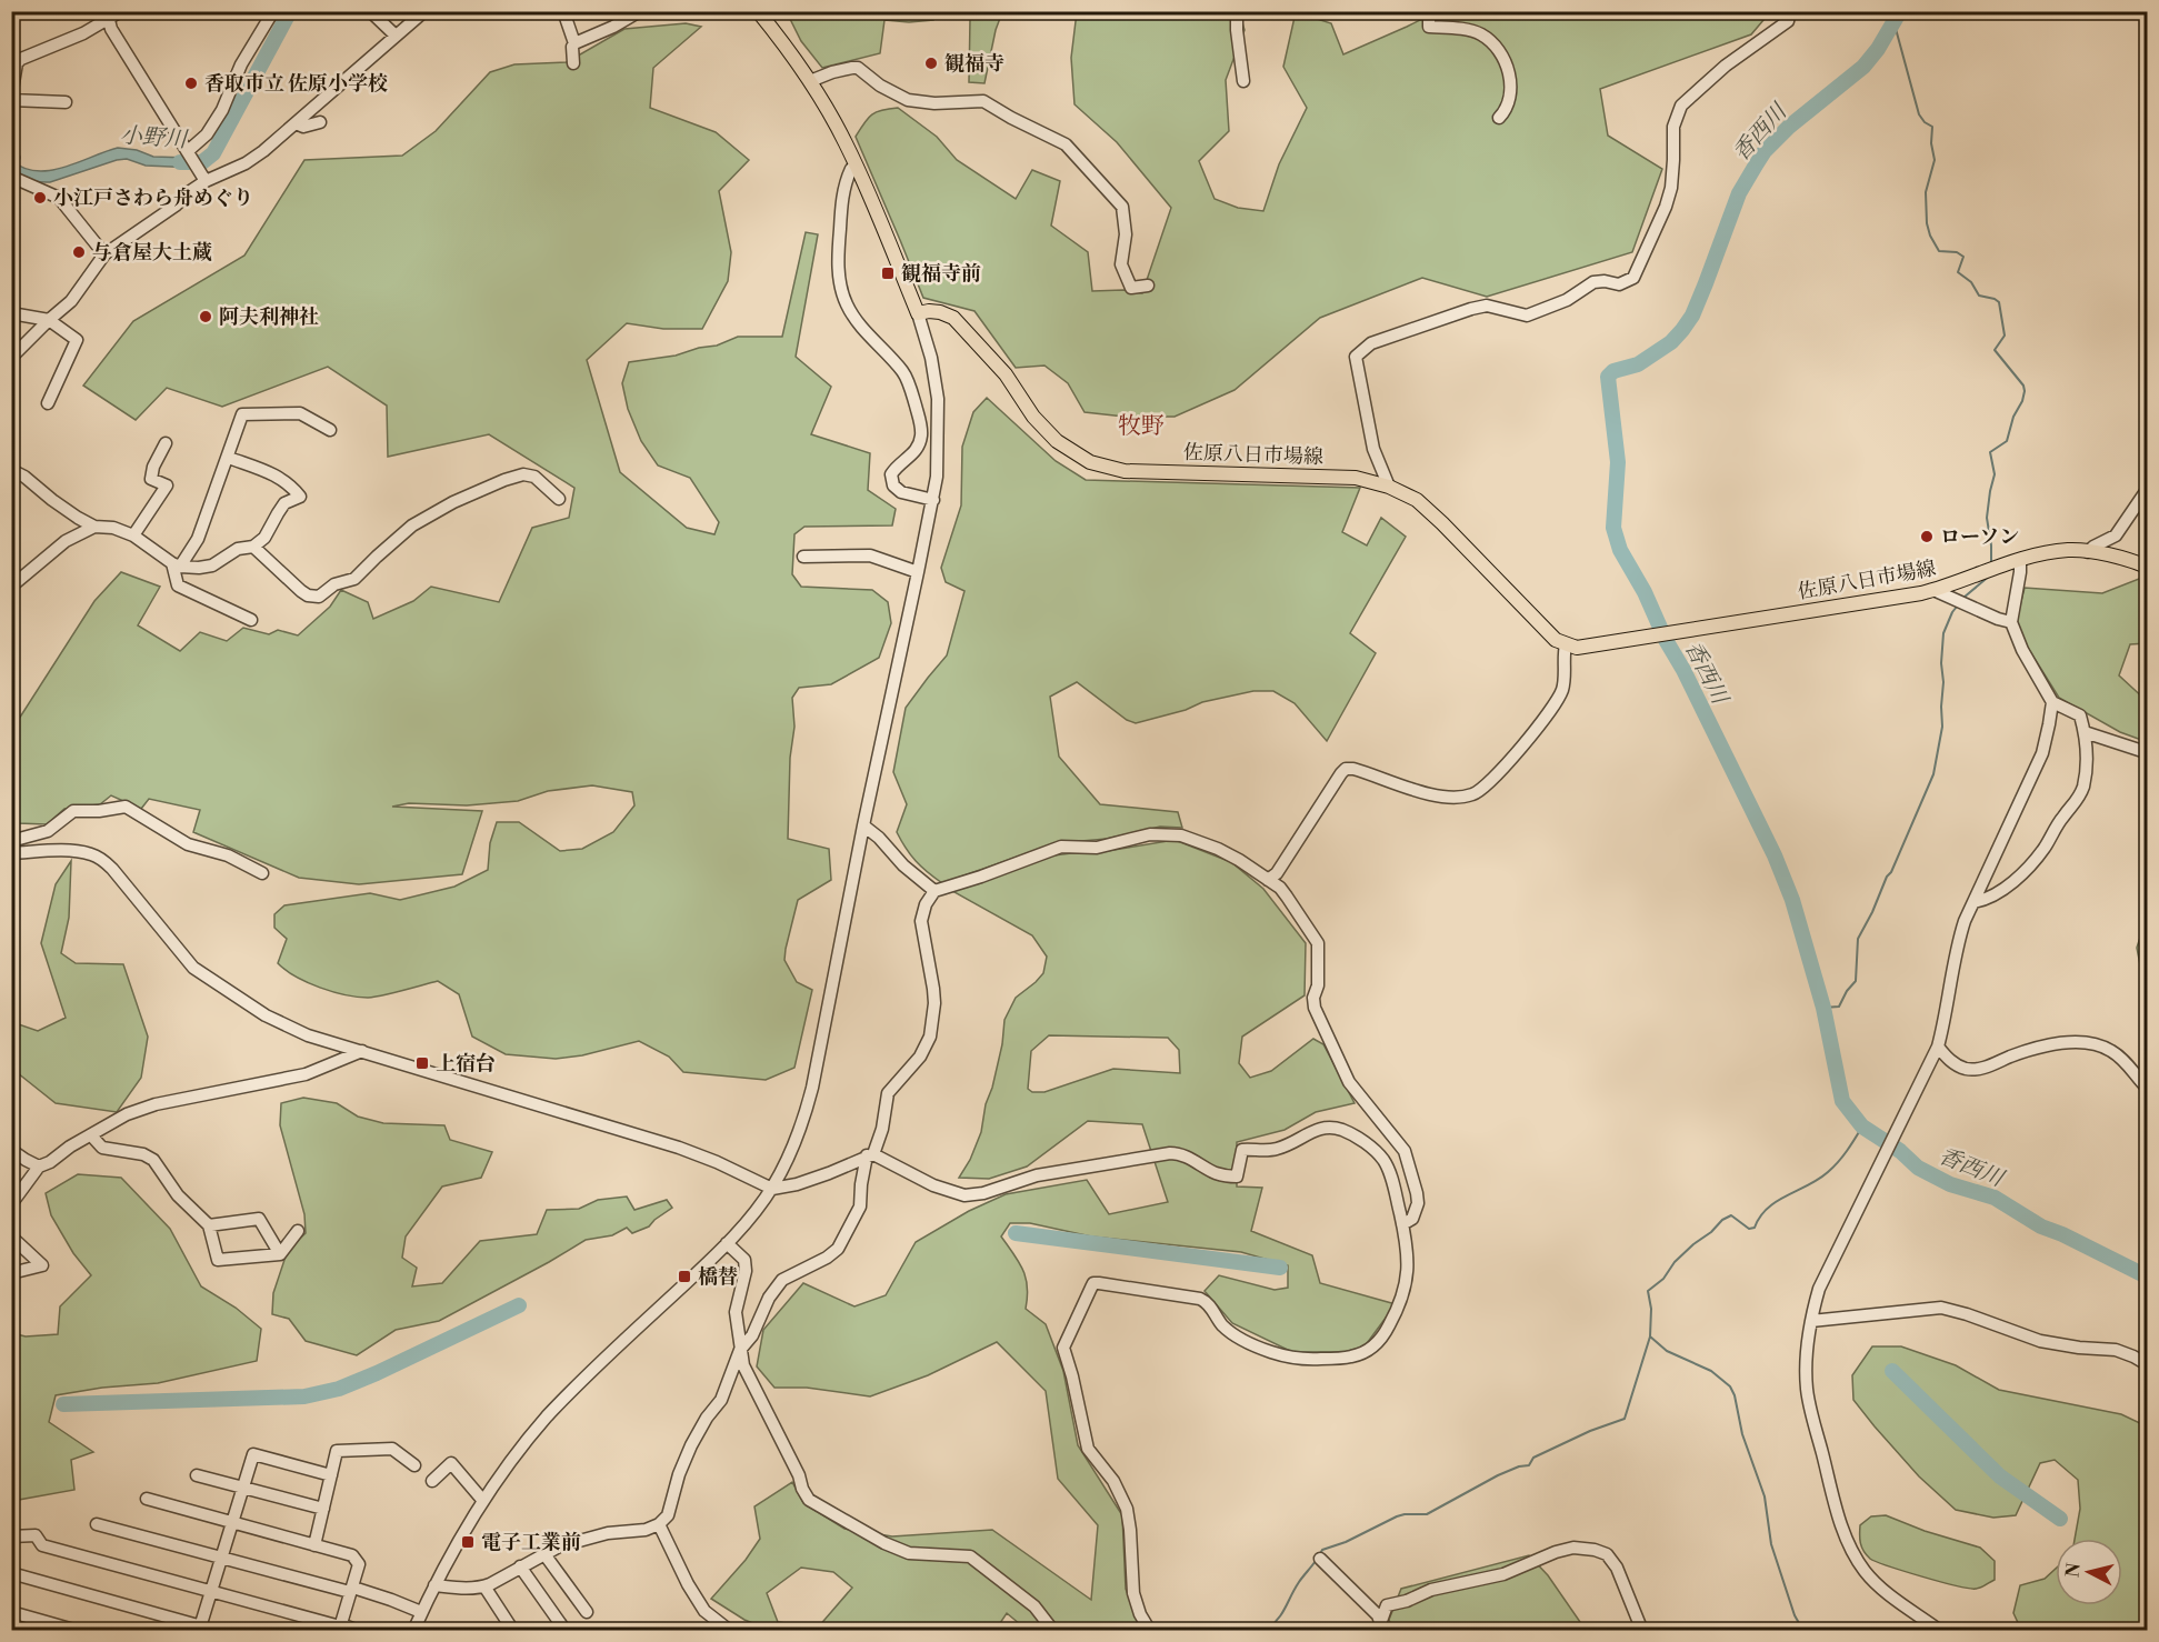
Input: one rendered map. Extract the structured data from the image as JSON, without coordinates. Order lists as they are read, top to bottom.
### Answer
{
  "streets": {
    "main road": ["佐原八日市場線"]
  },
  "districts": ["牧野"],
  "water": ["香西川", "小野川"],
  "places": {
    "other": [
      "観福寺",
      "香取市立 佐原小学校",
      "小江戸さわら舟めぐり",
      "与倉屋大土蔵",
      "阿夫利神社",
      "ローソン"
    ],
    "transit": [
      "観福寺前",
      "上宿台",
      "橋替",
      "電子工業前"
    ]
  },
  "north": "left"
}
